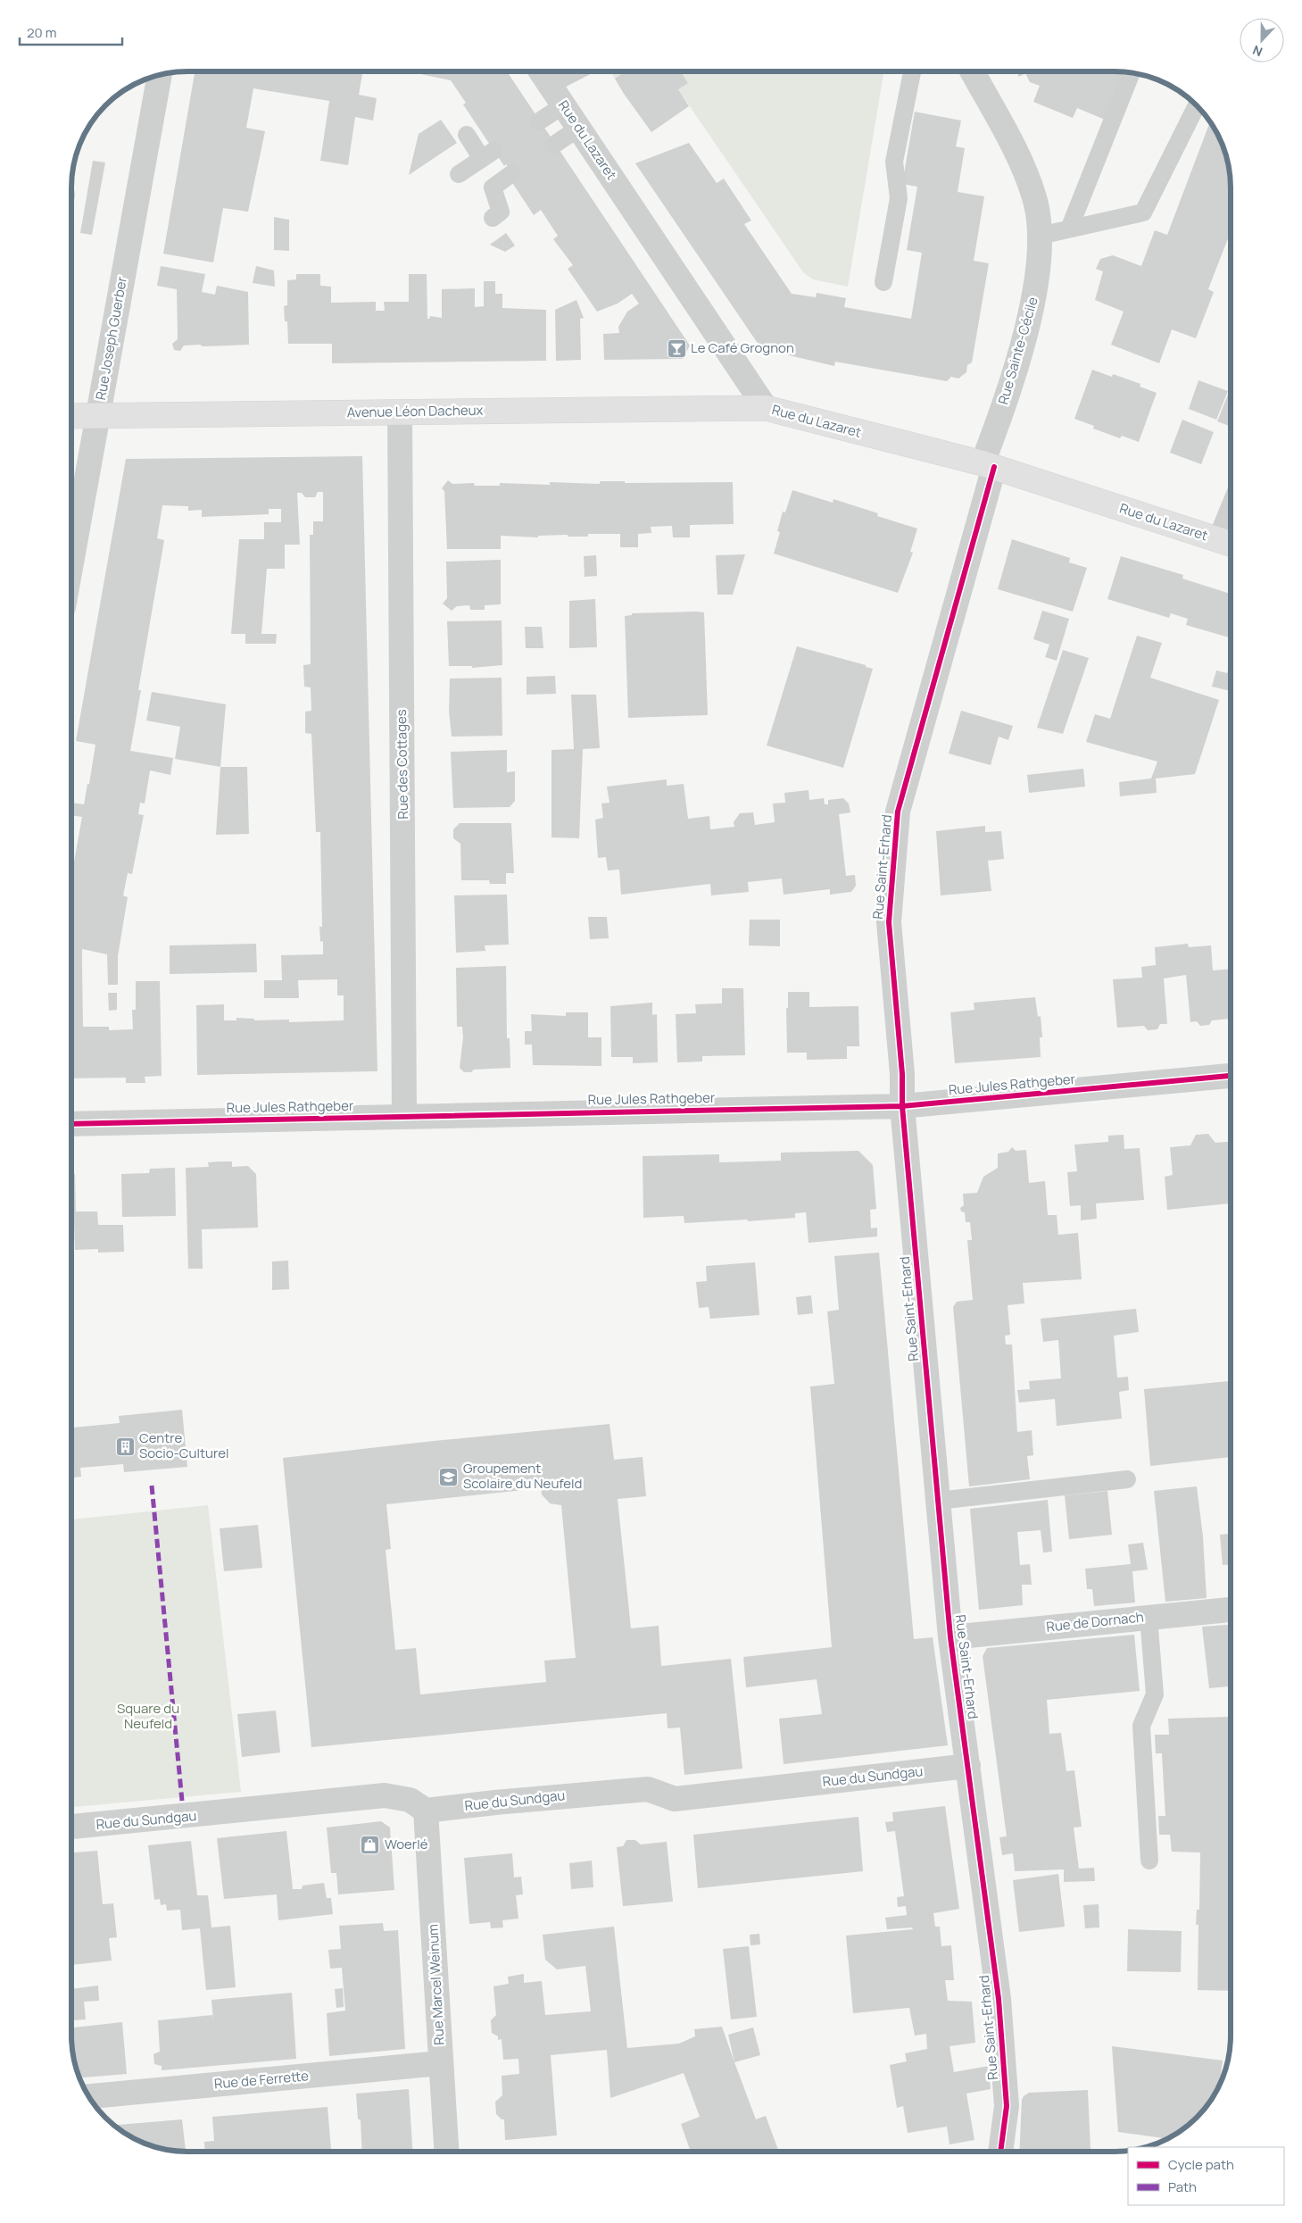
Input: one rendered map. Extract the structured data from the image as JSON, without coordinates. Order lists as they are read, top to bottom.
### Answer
{
  "streets": {
    "street": [
      "Rue du Lazaret",
      "Rue Joseph Guerber",
      "Rue Sainte-Cécile",
      "Avenue Léon Dacheux",
      "Rue des Cottages",
      "Rue Saint-Erhard",
      "Rue Jules Rathgeber",
      "Rue de Dornach",
      "Rue du Sundgau",
      "Rue Marcel Weinum",
      "Rue de Ferrette"
    ]
  },
  "crossings": [
    ["Rue du Lazaret", "Rue Sainte-Cécile"],
    ["Rue du Lazaret", "Avenue Léon Dacheux"],
    ["Rue du Lazaret", "Rue Saint-Erhard"],
    ["Rue Joseph Guerber", "Avenue Léon Dacheux"],
    ["Rue Sainte-Cécile", "Rue Saint-Erhard"],
    ["Avenue Léon Dacheux", "Rue des Cottages"],
    ["Rue des Cottages", "Rue Jules Rathgeber"],
    ["Rue Saint-Erhard", "Rue Jules Rathgeber"],
    ["Rue Saint-Erhard", "Rue de Dornach"],
    ["Rue Saint-Erhard", "Rue du Sundgau"],
    ["Rue du Sundgau", "Rue Marcel Weinum"],
    ["Rue Marcel Weinum", "Rue de Ferrette"]
  ],
  "parks": ["Square du Neufeld"],
  "places": {
    "bar": ["Le Café Grognon"],
    "building": ["Centre Socio-Culturel"],
    "school or university": ["Groupement Scolaire du Neufeld"],
    "shop": ["Woerlé"]
  },
  "legend": ["Cycle path", "Path"],
  "scale_bar": "20 m",
  "north": "bottom"
}
